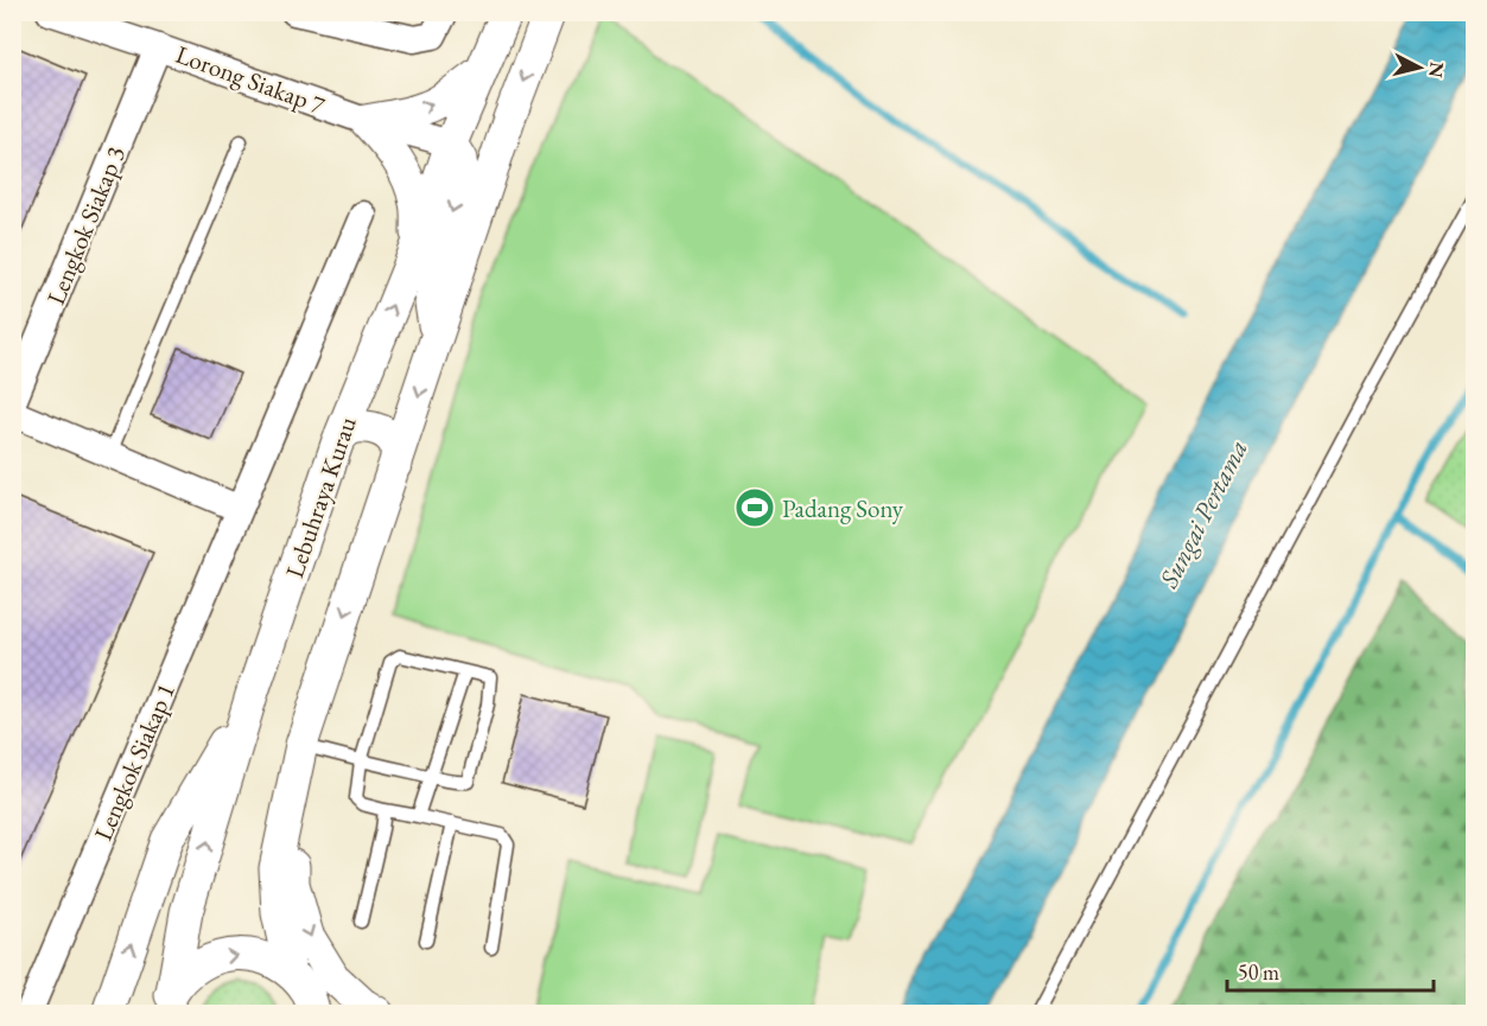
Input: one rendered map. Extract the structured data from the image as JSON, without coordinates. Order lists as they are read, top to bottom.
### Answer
{
  "streets": {
    "street": [
      "Lorong Siakap 7",
      "Lengkok Siakap 3",
      "Lebuhraya Kurau",
      "Lengkok Siakap 1"
    ]
  },
  "crossings": [
    ["Lorong Siakap 7", "Lengkok Siakap 3"],
    ["Lorong Siakap 7", "Lebuhraya Kurau"]
  ],
  "water": ["Sungai Pertama"],
  "places": {
    "sports": ["Padang Sony"]
  },
  "scale_bar": "50 m",
  "north": "right"
}
